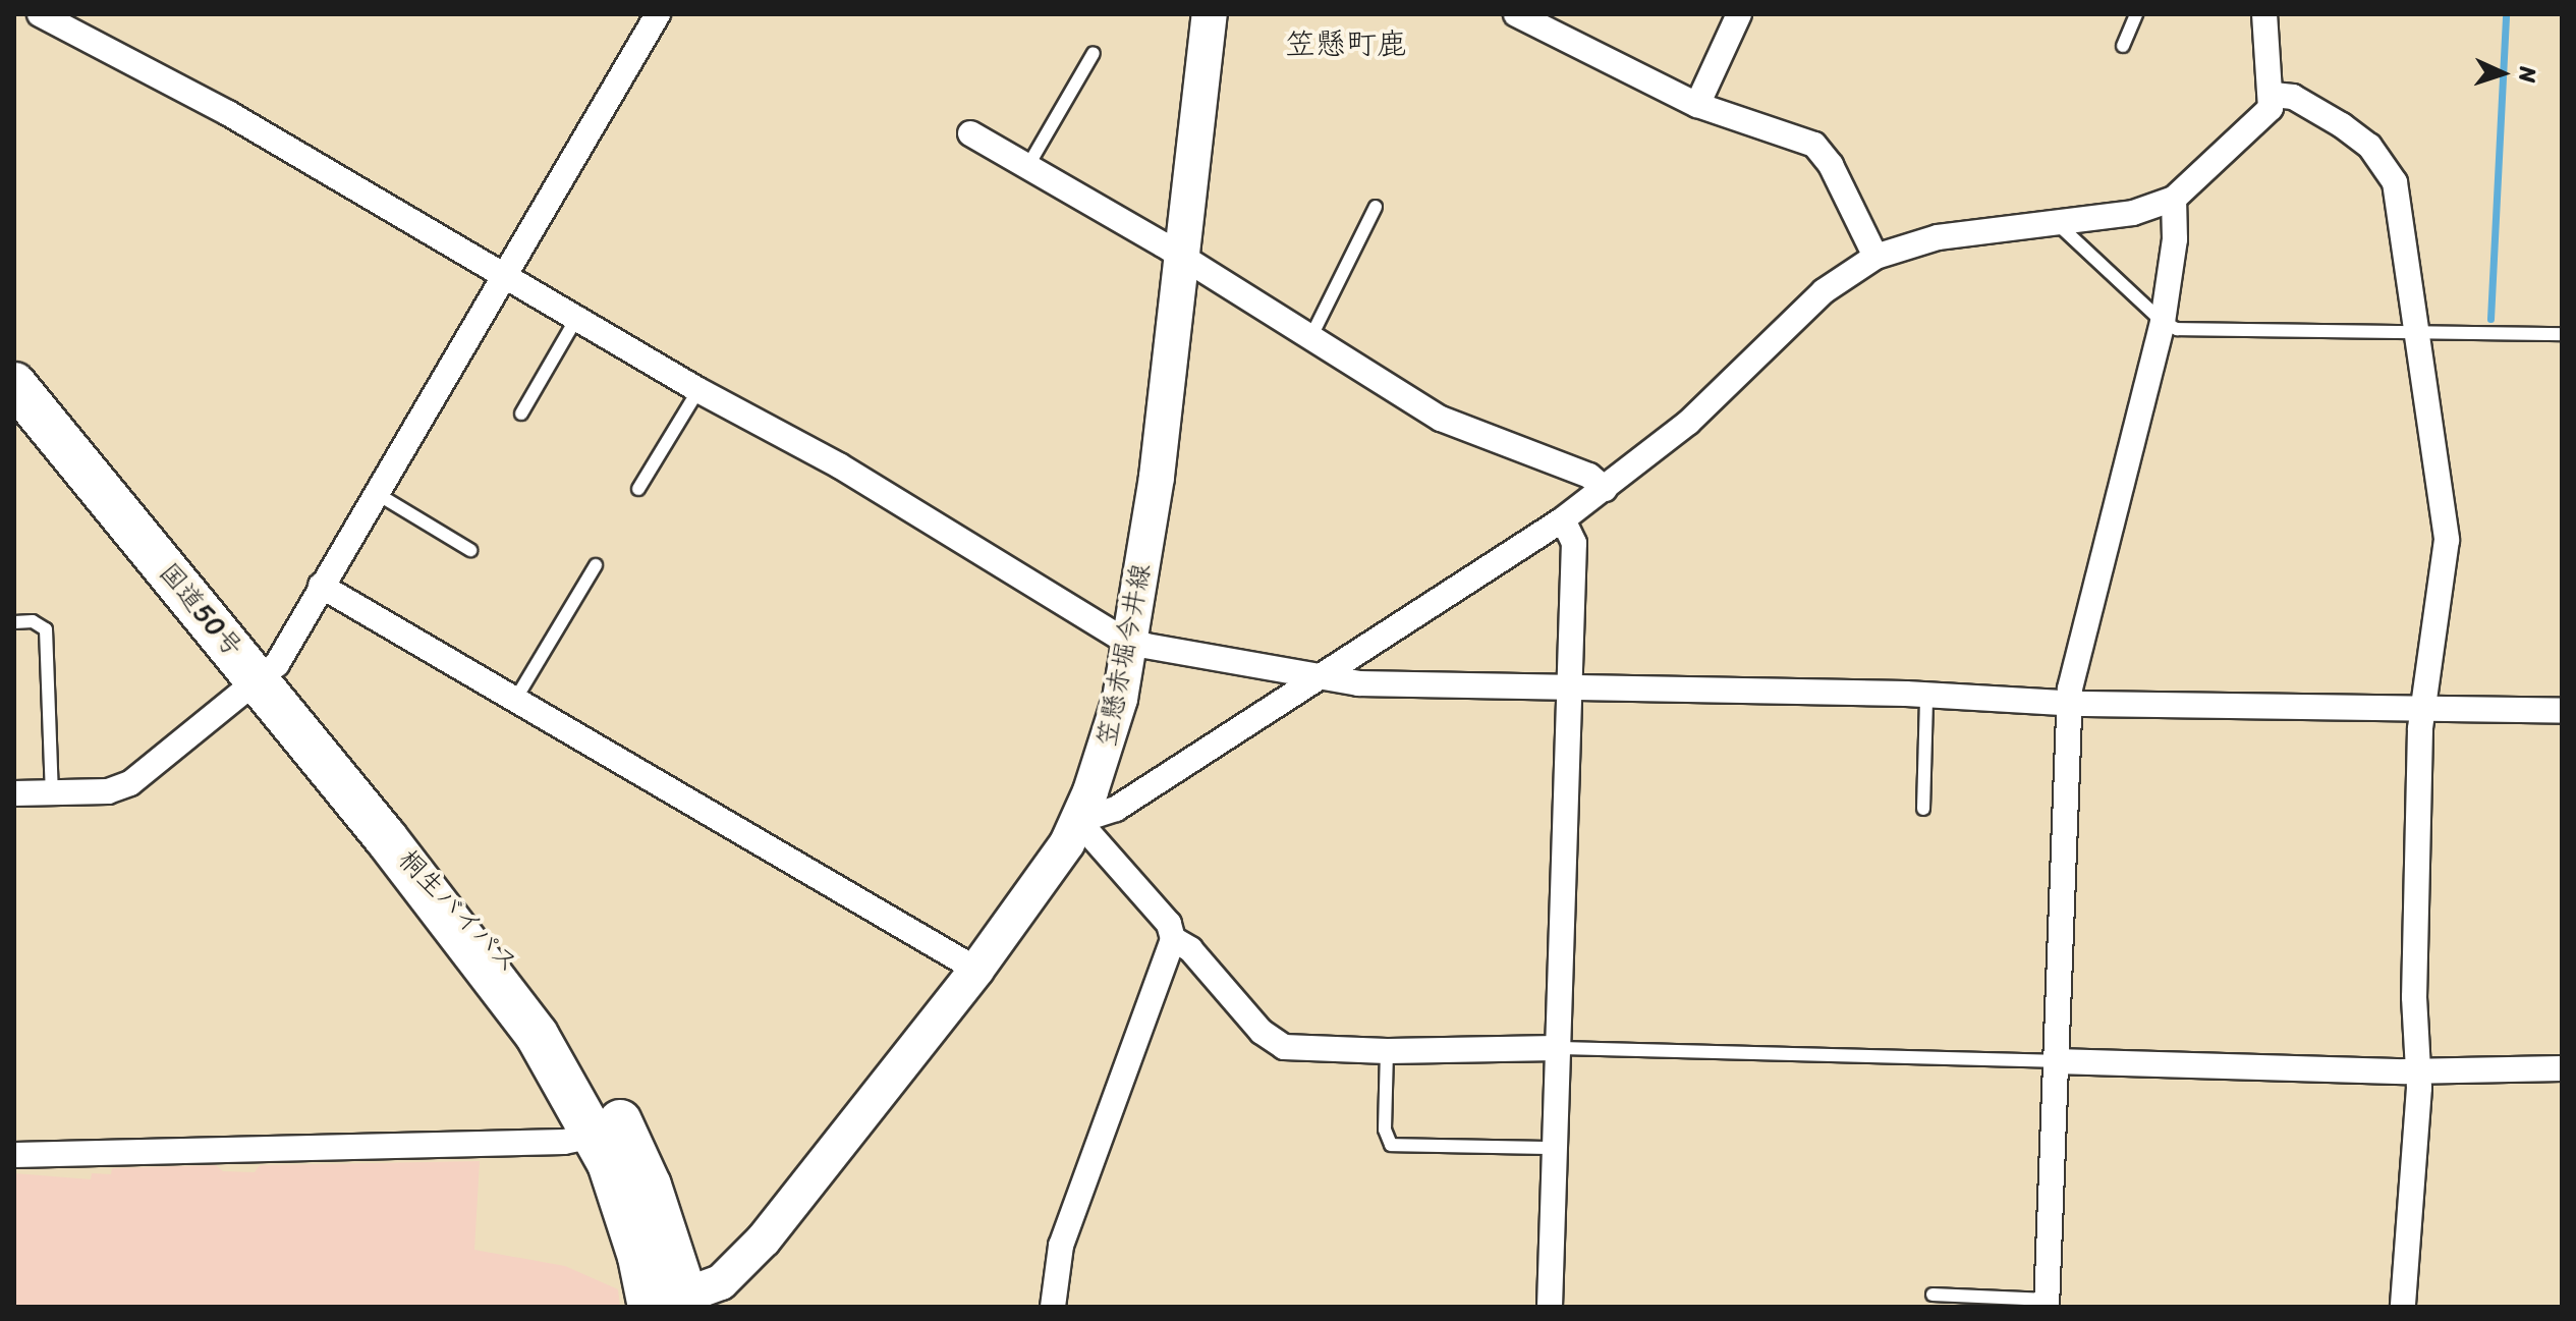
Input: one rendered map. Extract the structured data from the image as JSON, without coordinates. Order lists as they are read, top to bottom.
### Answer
{
  "streets": {
    "highway": ["国道50号", "桐生バイパス"],
    "main road": ["笠懸赤堀今井線"]
  },
  "crossings": [
    ["国道50号", "桐生バイパス"],
    ["笠懸赤堀今井線", "桐生バイパス"]
  ],
  "districts": ["笠懸町鹿"],
  "north": "right"
}
